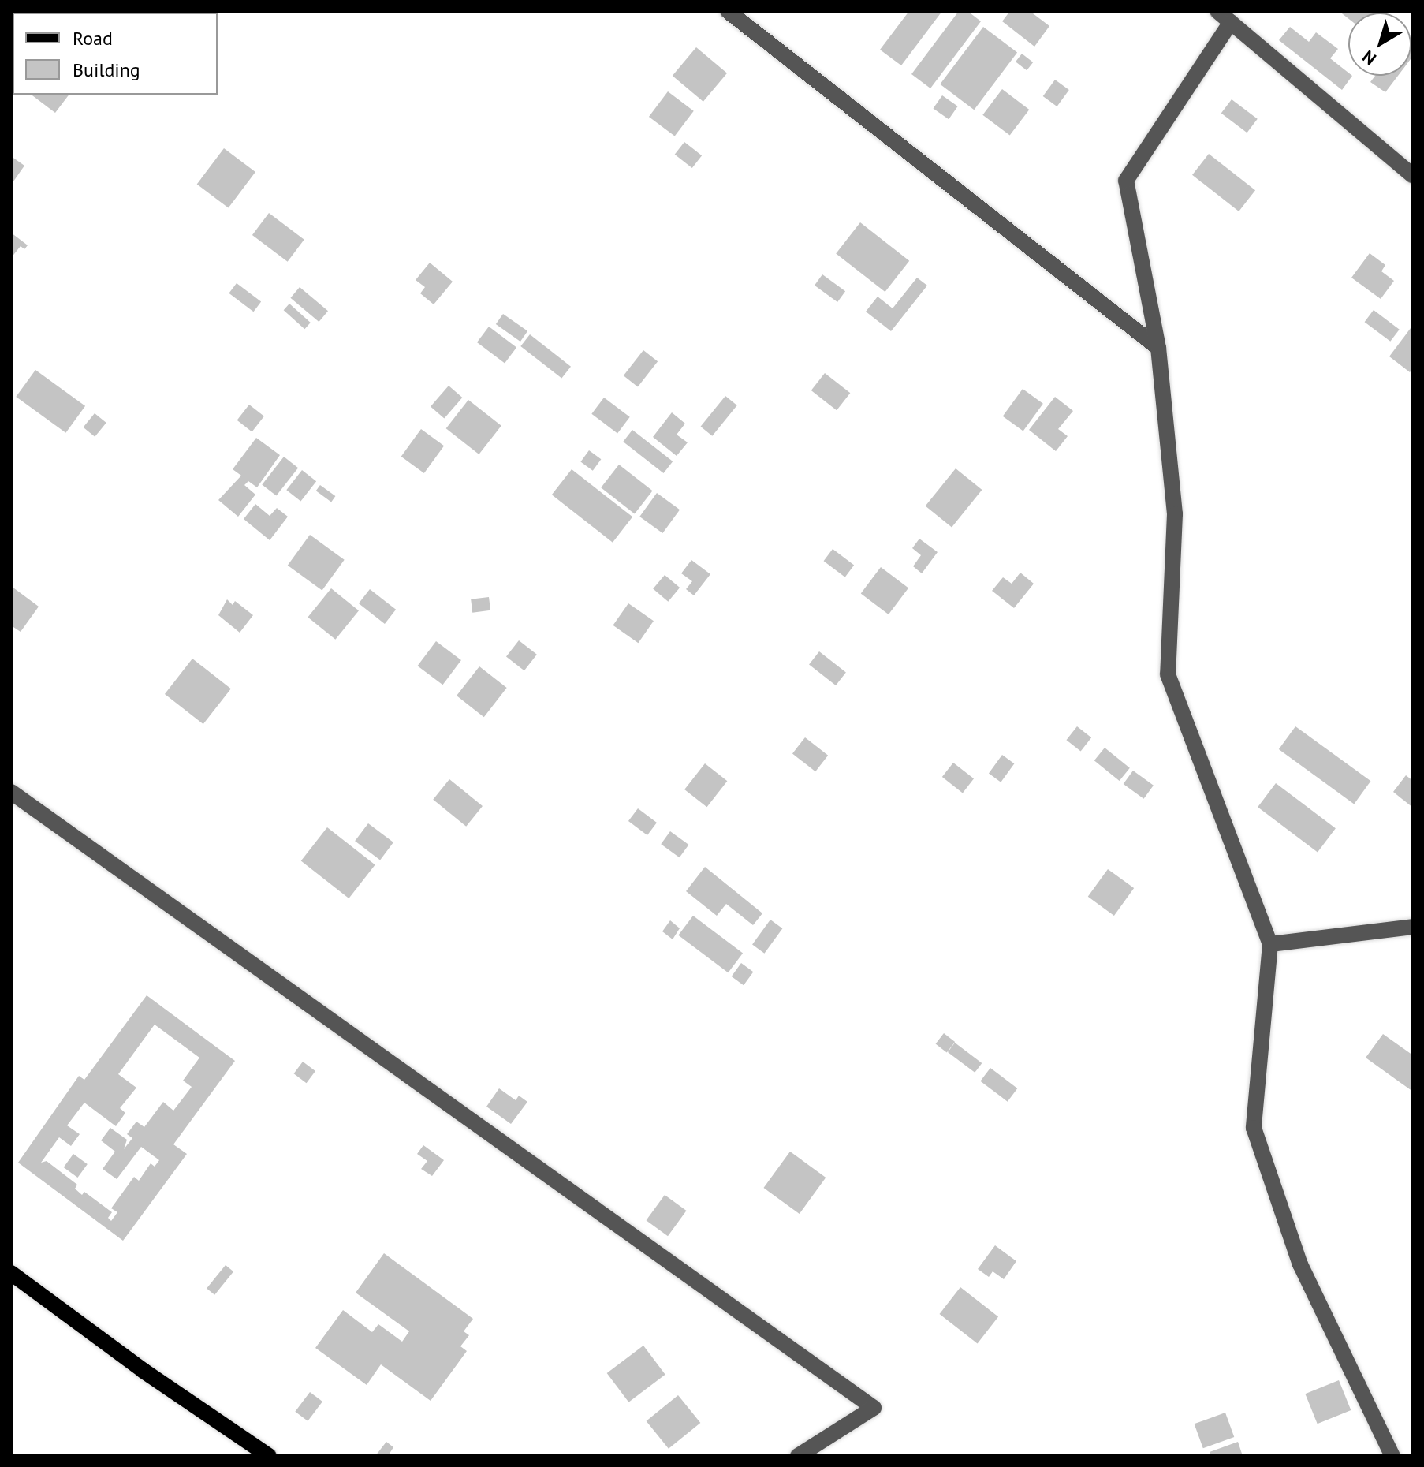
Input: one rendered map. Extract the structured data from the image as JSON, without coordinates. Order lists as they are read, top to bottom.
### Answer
{
  "legend": ["Road", "Building"],
  "north": "bottom left"
}
